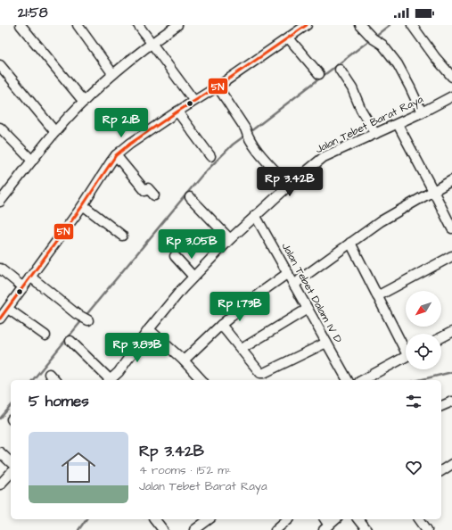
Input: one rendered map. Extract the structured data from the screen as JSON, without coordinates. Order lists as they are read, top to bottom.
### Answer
{
  "streets": {
    "street": ["Jalan Tebet Barat Raya", "Jalan Tebet Dalam IV D"]
  },
  "crossings": [
    ["Jalan Tebet Barat Raya", "Jalan Tebet Dalam IV D"]
  ],
  "lines": ["transit line 5N"],
  "north": "bottom left",
  "page": {
    "status": "21:58",
    "price": [
      "Rp 2.1B",
      "Rp 3.42B",
      "Rp 3.05B",
      "Rp 1.73B",
      "Rp 3.83B"
    ],
    "heading": "5 homes",
    "list": [
      {
        "name": "Rp 3.42B",
        "note": "4 rooms · 152 m² · Jalan Tebet Barat Raya"
      }
    ]
  }
}
